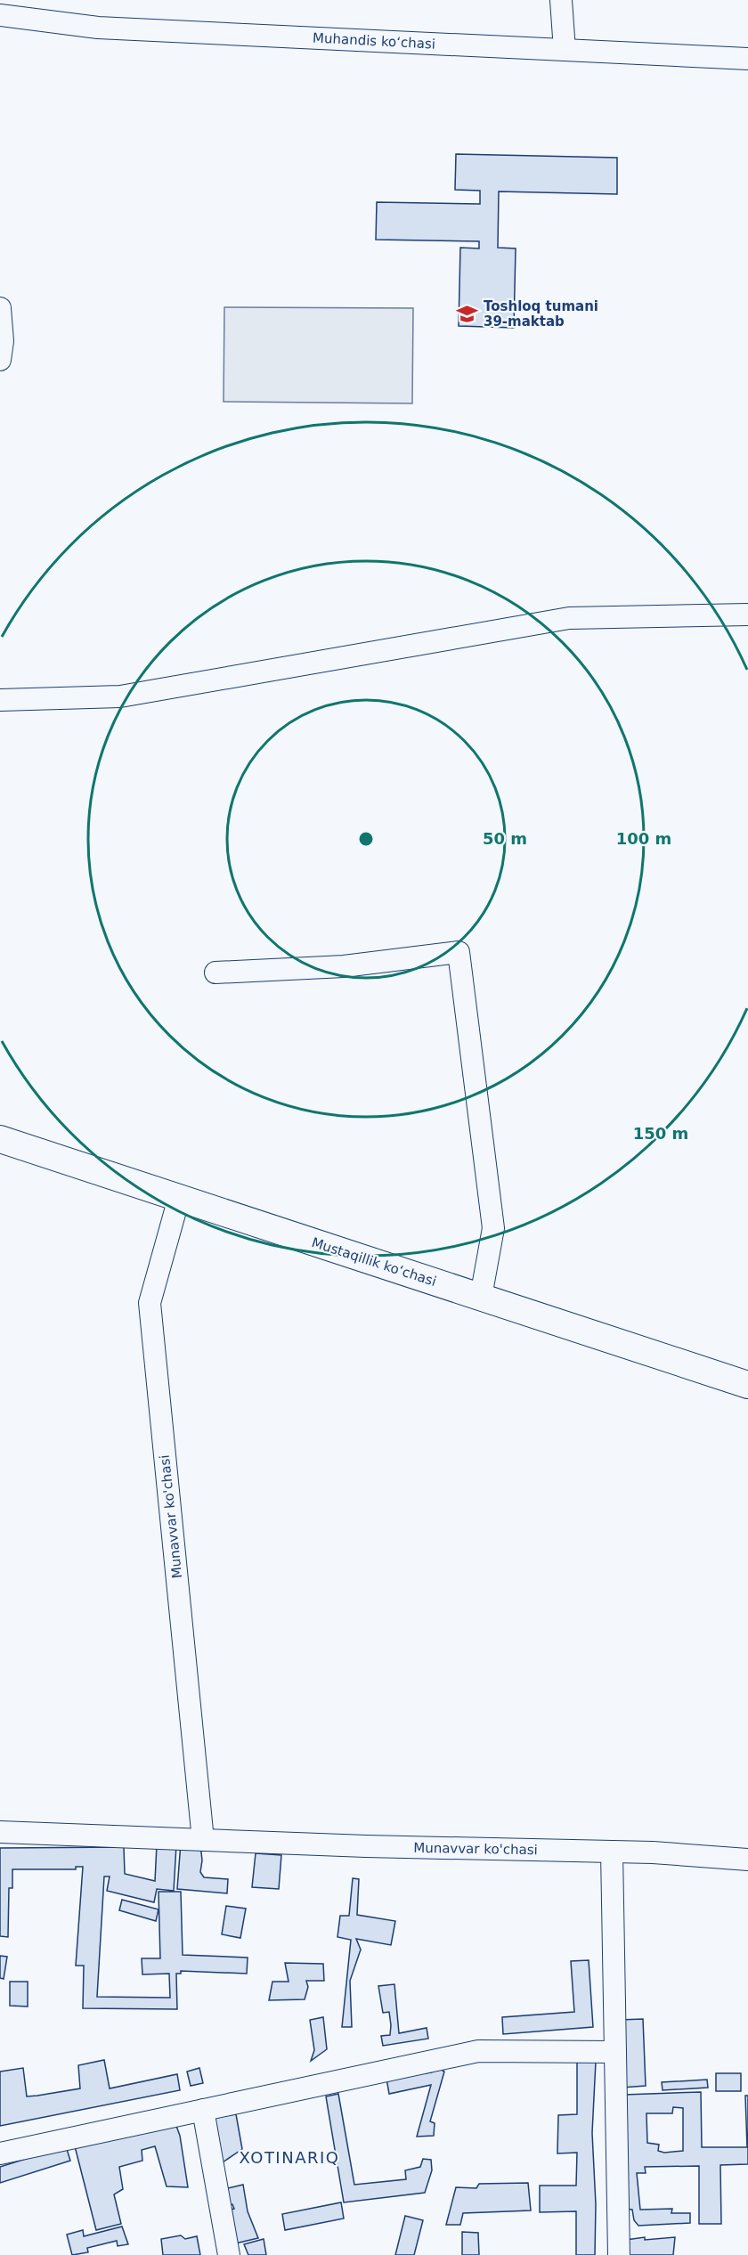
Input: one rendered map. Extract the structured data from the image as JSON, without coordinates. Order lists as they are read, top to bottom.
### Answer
{
  "streets": {
    "main road": ["Mustaqillik koʻchasi"],
    "street": ["Muhandis ko‘chasi", "Munavvar ko'chasi"]
  },
  "crossings": [
    ["Mustaqillik koʻchasi", "Munavvar ko'chasi"]
  ],
  "districts": ["XOTINARIQ"],
  "places": {
    "school or university": ["Toshloq tumani 39-maktab"]
  },
  "rings": ["50 m", "100 m", "150 m"]
}
